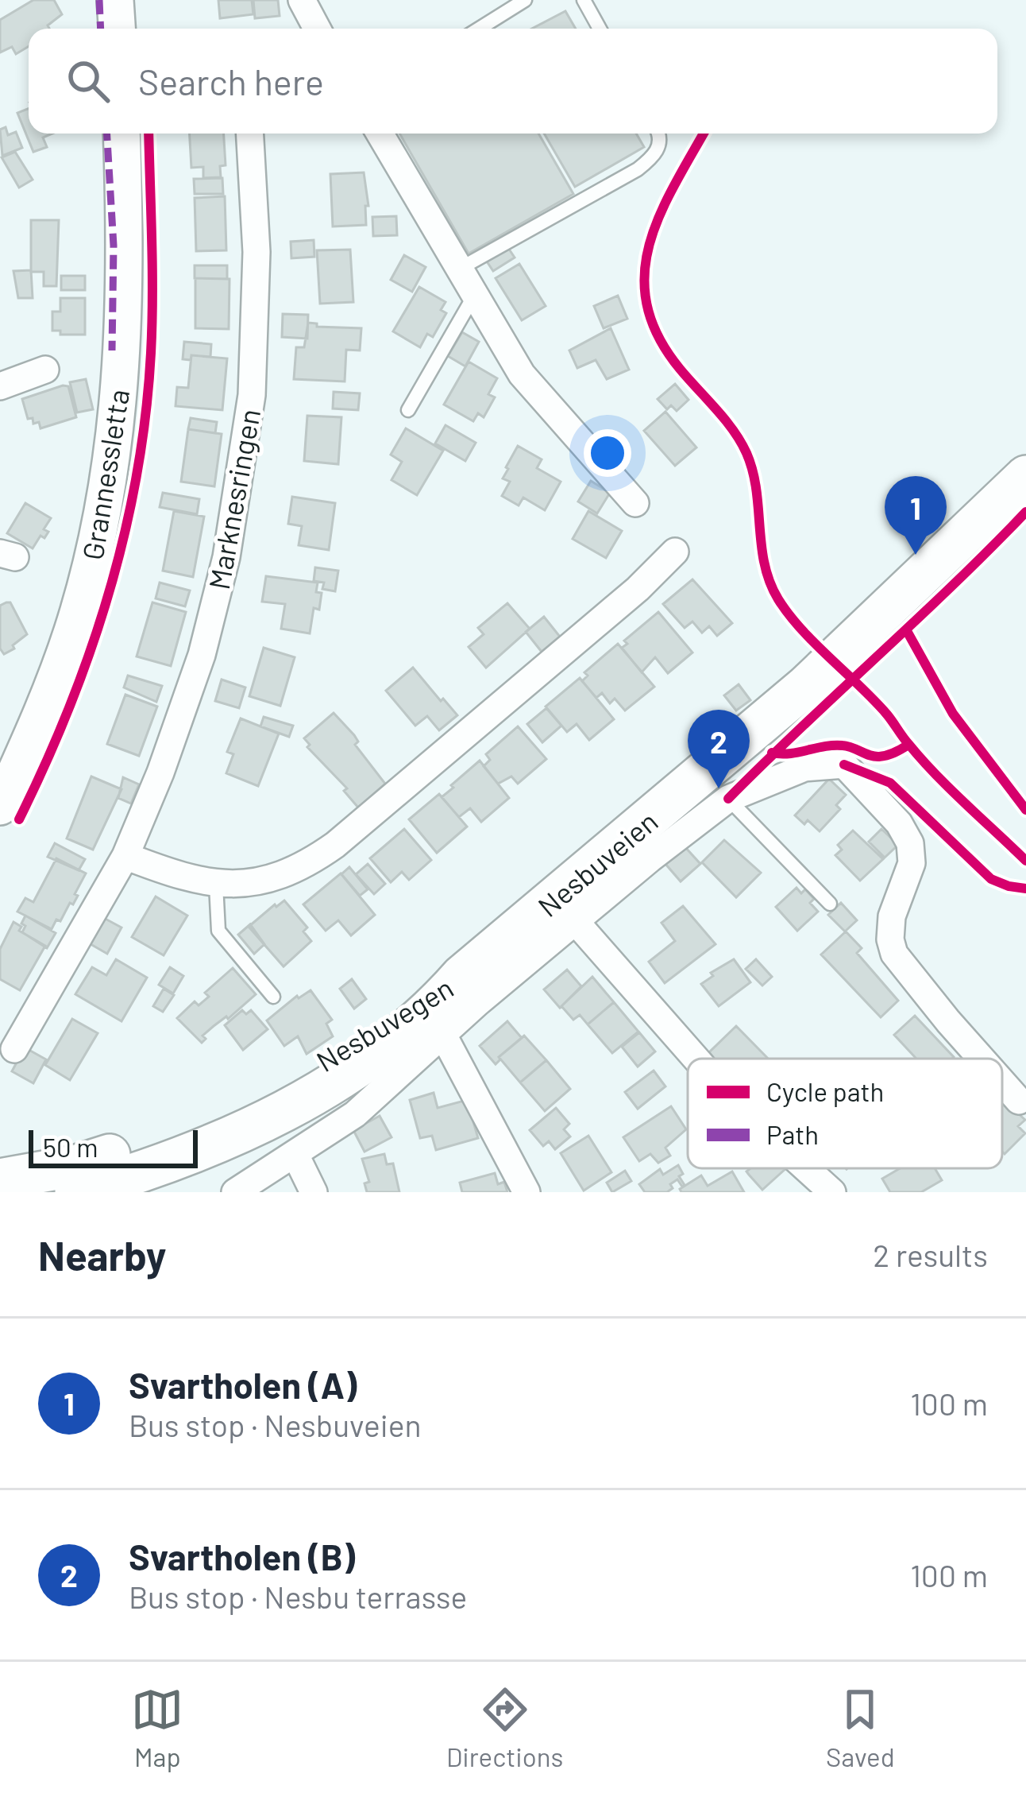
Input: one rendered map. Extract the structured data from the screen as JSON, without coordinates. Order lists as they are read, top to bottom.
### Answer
{
  "streets": {
    "main road": ["Grannessletta", "Nesbuveien", "Nesbuvegen"],
    "street": ["Marknesringen"]
  },
  "crossings": [
    ["Nesbuveien", "Nesbuvegen"]
  ],
  "legend": ["Cycle path", "Path"],
  "scale_bar": "50 m",
  "page": {
    "search": "Search here",
    "pins": ["1", "2"],
    "scale": "50 m",
    "heading": ["Nearby", "2 results"],
    "list": [
      {
        "mark": "1",
        "name": "Svartholen (A)",
        "note": "Bus stop · Nesbuveien",
        "value": "100 m"
      },
      {
        "mark": "2",
        "name": "Svartholen (B)",
        "note": "Bus stop · Nesbu terrasse",
        "value": "100 m"
      }
    ],
    "nav": ["Map", "Directions", "Saved"]
  }
}
